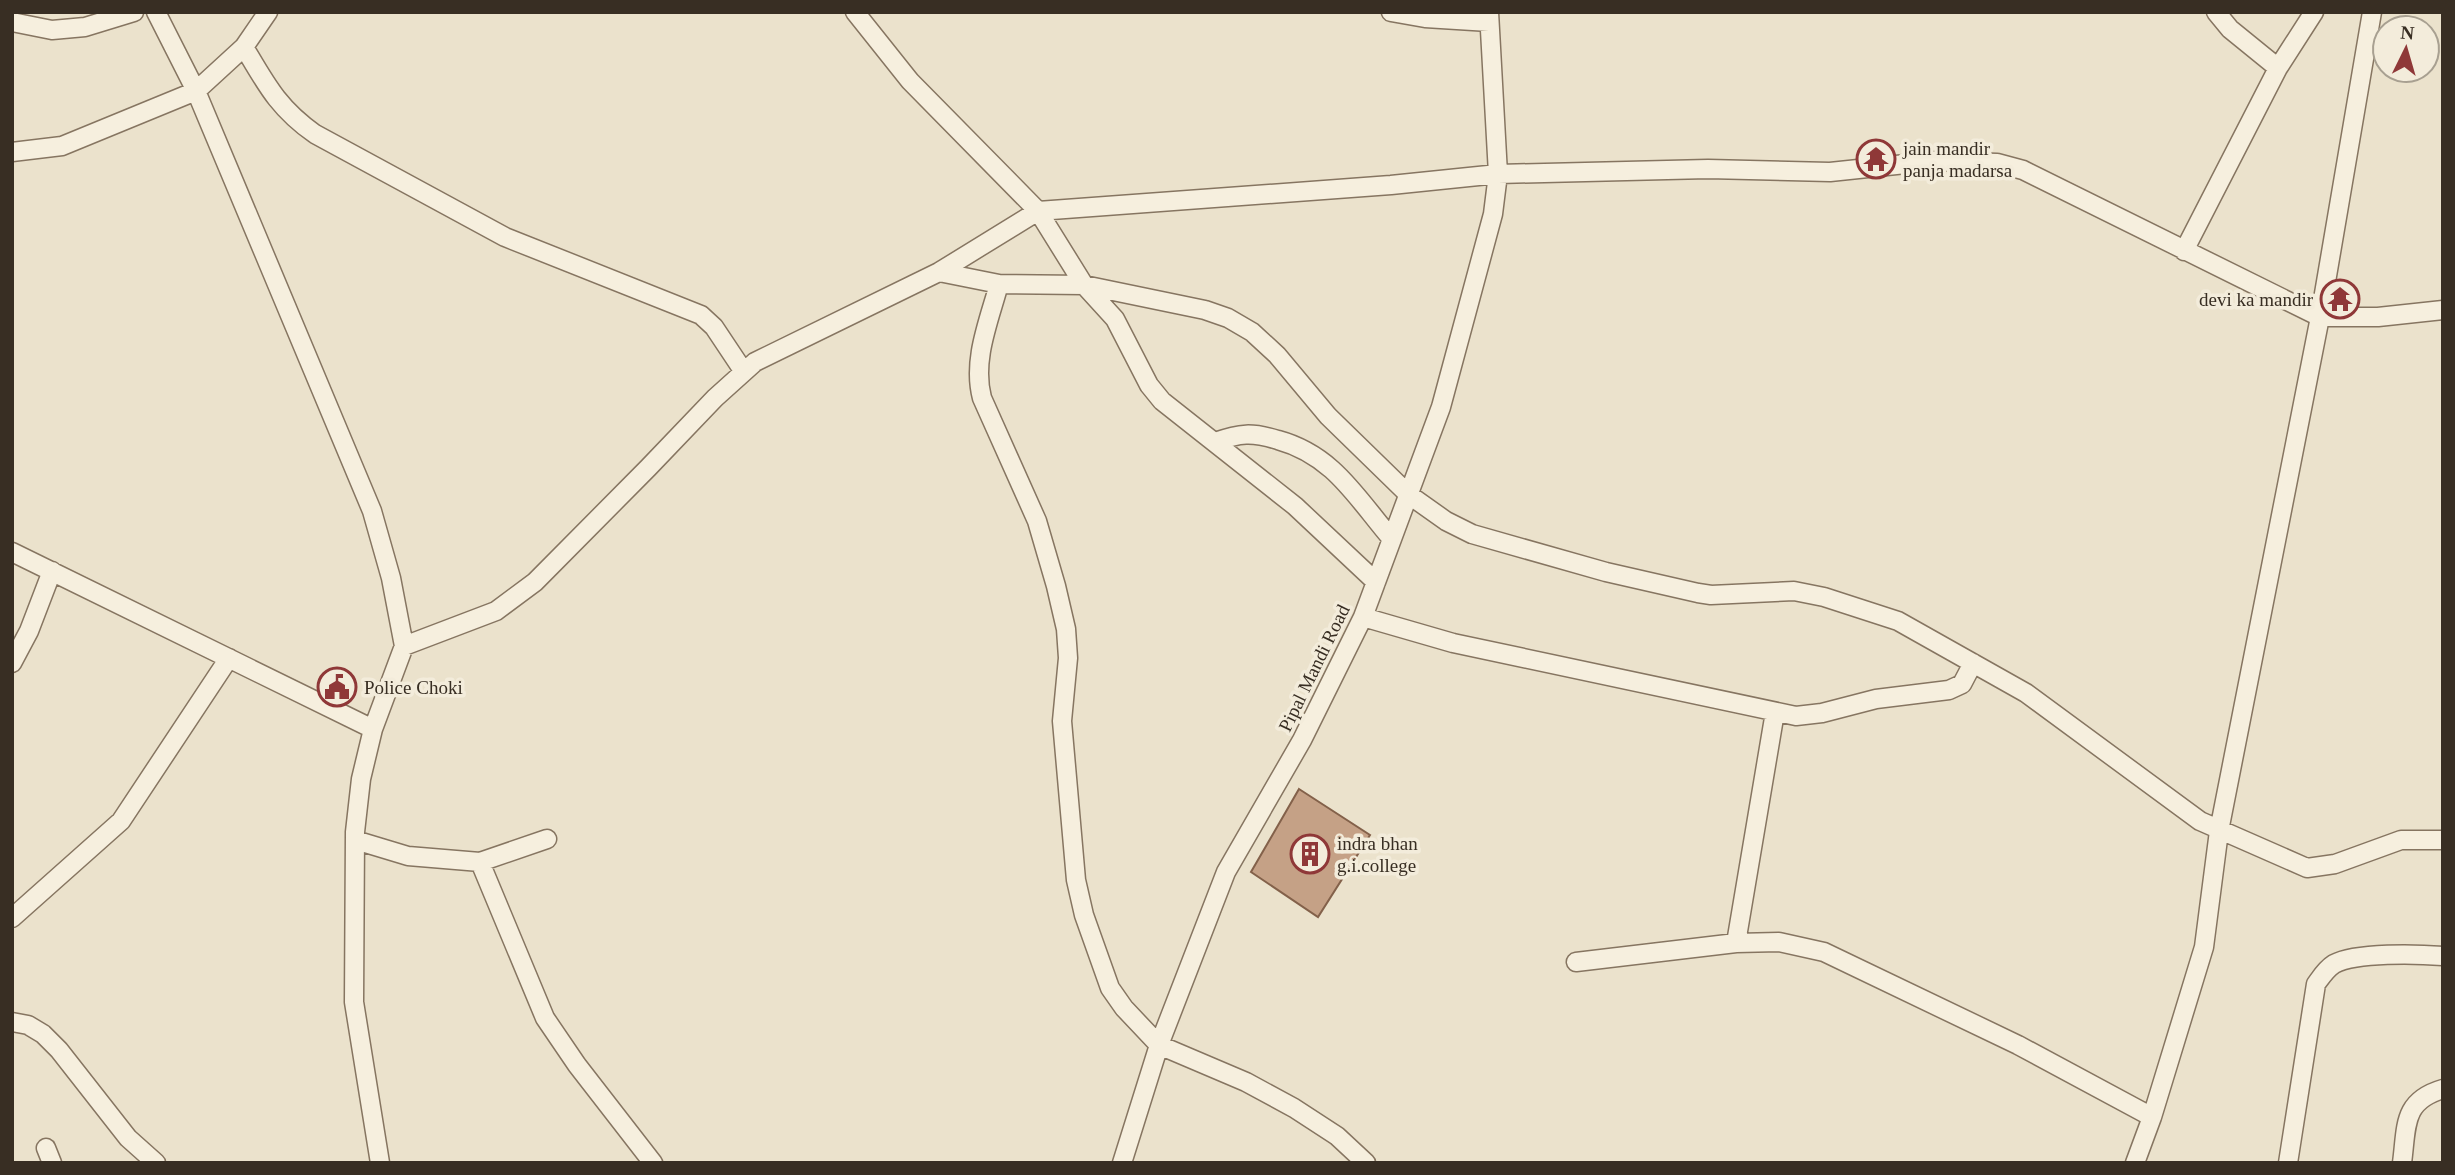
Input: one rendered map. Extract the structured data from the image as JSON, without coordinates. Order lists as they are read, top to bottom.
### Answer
{
  "streets": {
    "street": ["Pipal Mandi Road"]
  },
  "places": {
    "temple": ["jain mandir panja madarsa", "devi ka mandir"],
    "public building": ["Police Choki"],
    "building": ["indra bhan g.i.college"]
  },
  "north": "top"
}
